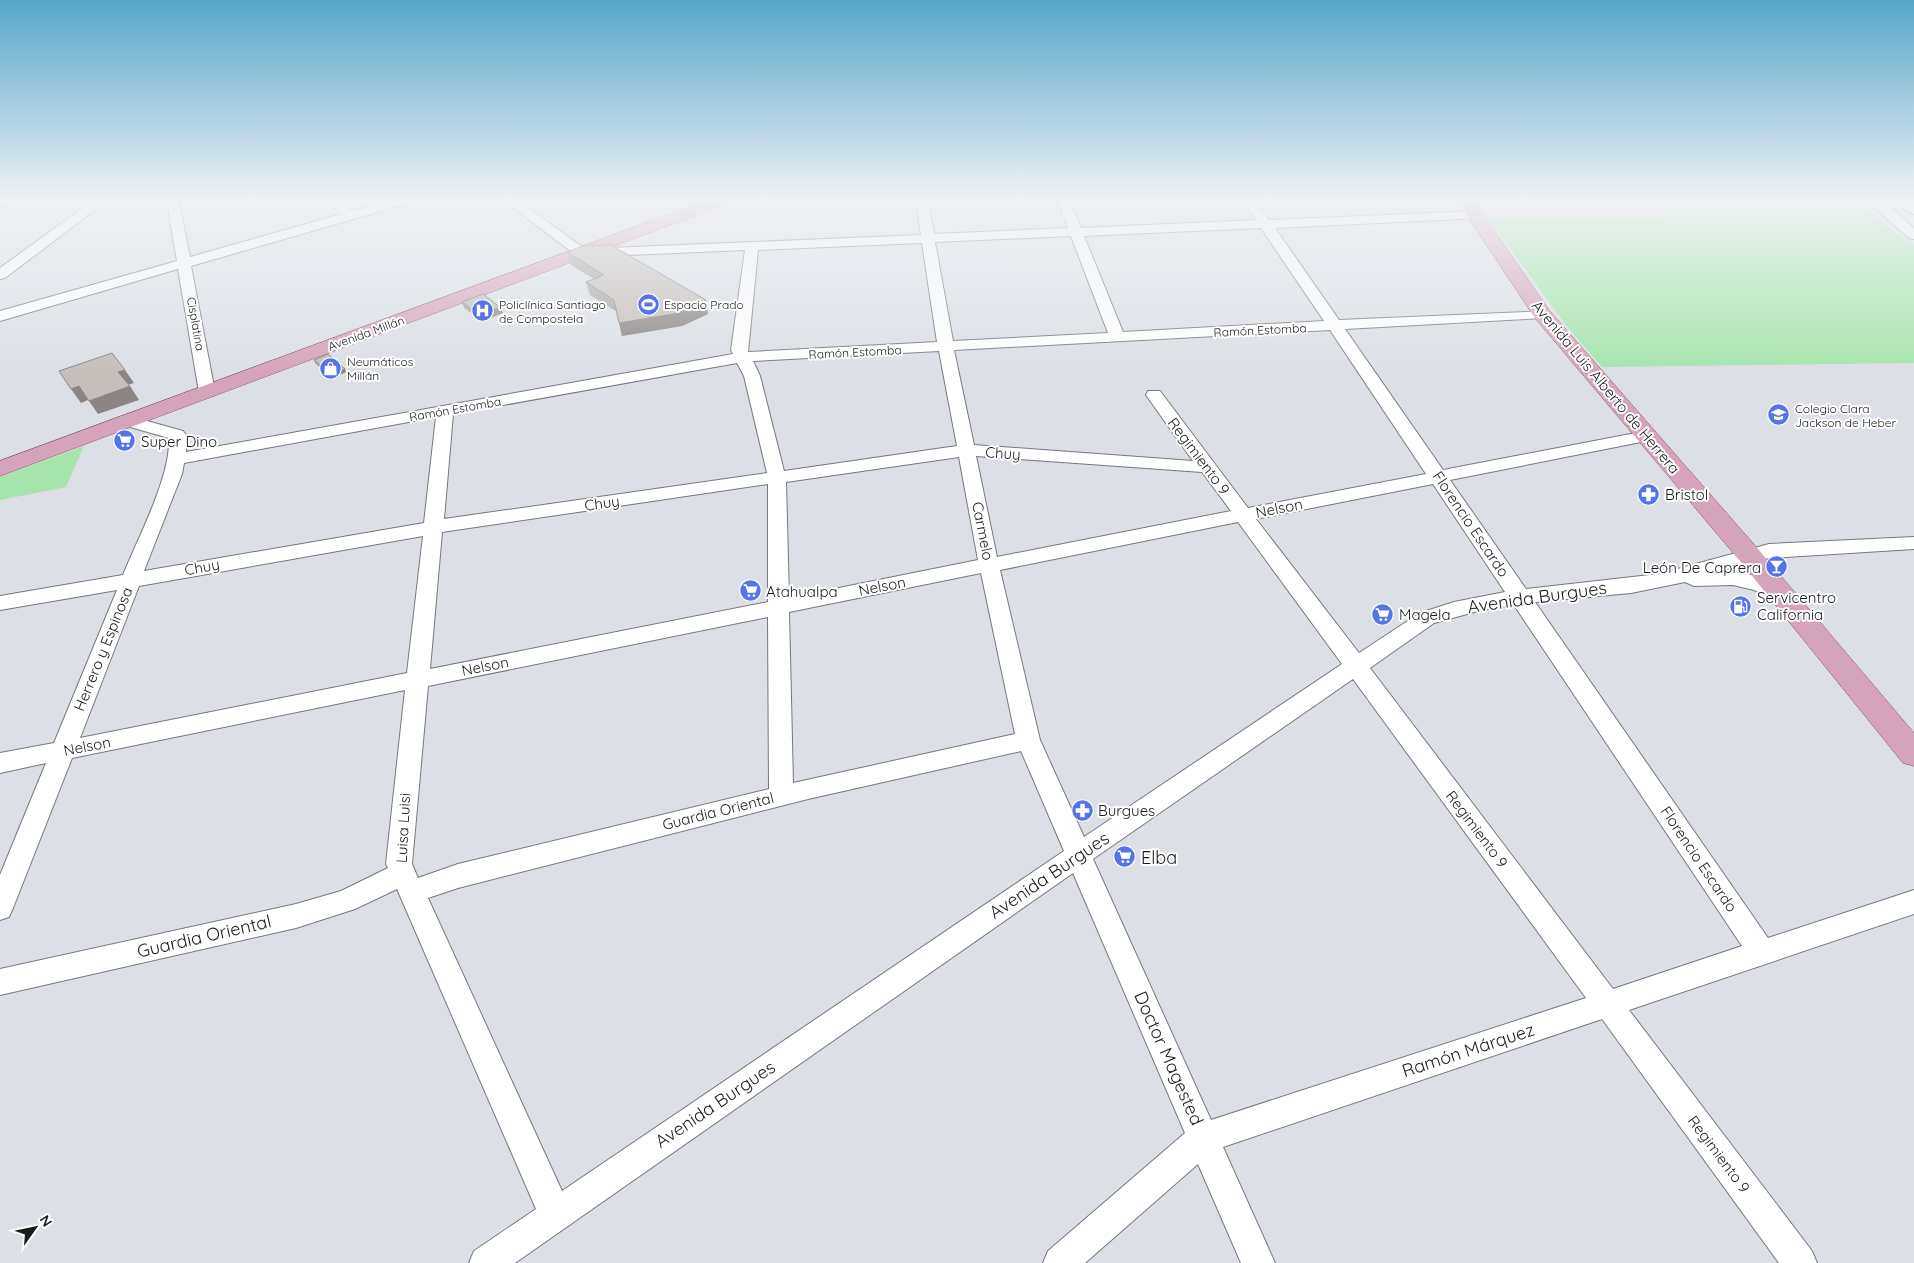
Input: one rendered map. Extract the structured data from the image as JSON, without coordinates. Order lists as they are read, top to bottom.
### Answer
{
  "streets": {
    "main road": ["Avenida Millán", "Avenida Luis Alberto de Herrera"],
    "street": [
      "Cisplatina",
      "Ramón Estomba",
      "Chuy",
      "Regimiento 9",
      "Nelson",
      "Florencio Escardo",
      "Carmelo",
      "Avenida Burgues",
      "Herrero y Espinosa",
      "Guardia Oriental",
      "Luisa Luisi",
      "Ramón Márquez",
      "Doctor Magested"
    ]
  },
  "crossings": [
    ["Cisplatina", "Avenida Millán"],
    ["Ramón Estomba", "Avenida Luis Alberto de Herrera"],
    ["Ramón Estomba", "Florencio Escardo"],
    ["Ramón Estomba", "Carmelo"],
    ["Ramón Estomba", "Herrero y Espinosa"],
    ["Ramón Estomba", "Luisa Luisi"],
    ["Avenida Millán", "Herrero y Espinosa"],
    ["Avenida Luis Alberto de Herrera", "Nelson"],
    ["Avenida Luis Alberto de Herrera", "Avenida Burgues"],
    ["Chuy", "Regimiento 9"],
    ["Chuy", "Carmelo"],
    ["Chuy", "Herrero y Espinosa"],
    ["Chuy", "Luisa Luisi"],
    ["Regimiento 9", "Nelson"],
    ["Regimiento 9", "Avenida Burgues"],
    ["Regimiento 9", "Ramón Márquez"],
    ["Nelson", "Florencio Escardo"],
    ["Nelson", "Carmelo"],
    ["Nelson", "Herrero y Espinosa"],
    ["Nelson", "Luisa Luisi"],
    ["Florencio Escardo", "Avenida Burgues"],
    ["Florencio Escardo", "Ramón Márquez"],
    ["Carmelo", "Avenida Burgues"],
    ["Carmelo", "Guardia Oriental"],
    ["Carmelo", "Doctor Magested"],
    ["Avenida Burgues", "Luisa Luisi"],
    ["Avenida Burgues", "Doctor Magested"],
    ["Guardia Oriental", "Luisa Luisi"],
    ["Ramón Márquez", "Doctor Magested"]
  ],
  "places": {
    "sports": ["Espacio Prado"],
    "hospital": ["Policlínica Santiago de Compostela"],
    "shop": ["Neumáticos Millán"],
    "school or university": ["Colegio Clara Jackson de Heber"],
    "supermarket": [
      "Super Dino",
      "Atahualpa",
      "Magela",
      "Elba"
    ],
    "pharmacy": ["Bristol", "Burgues"],
    "bar": ["León De Caprera"],
    "fuel station": ["Servicentro California"]
  },
  "north": "top right"
}
